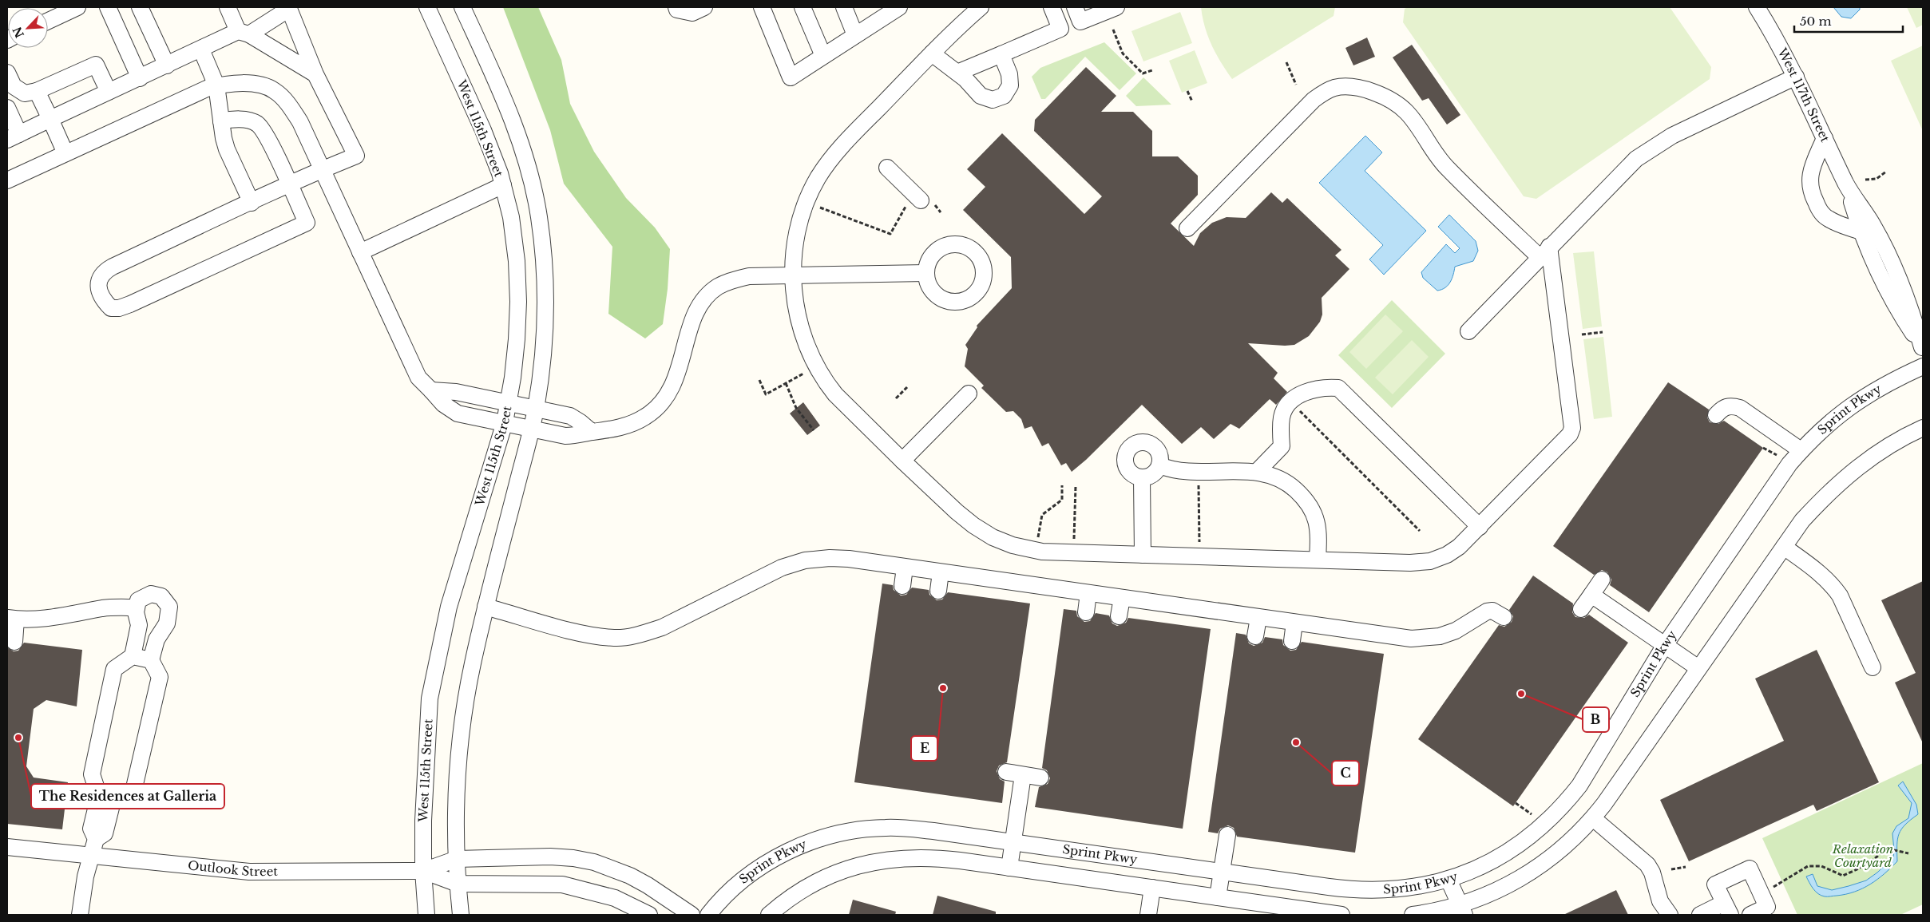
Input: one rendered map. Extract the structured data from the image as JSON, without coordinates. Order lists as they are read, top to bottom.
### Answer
{
  "streets": {
    "street": [
      "West 117th Street",
      "West 115th Street",
      "Sprint Pkwy",
      "Outlook Street"
    ]
  },
  "crossings": [
    ["West 115th Street", "Outlook Street"]
  ],
  "parks": ["Relaxation Courtyard"],
  "places": [
    "E",
    "B",
    "The Residences at Galleria",
    "C"
  ],
  "scale_bar": "50 m",
  "north": "bottom left"
}
